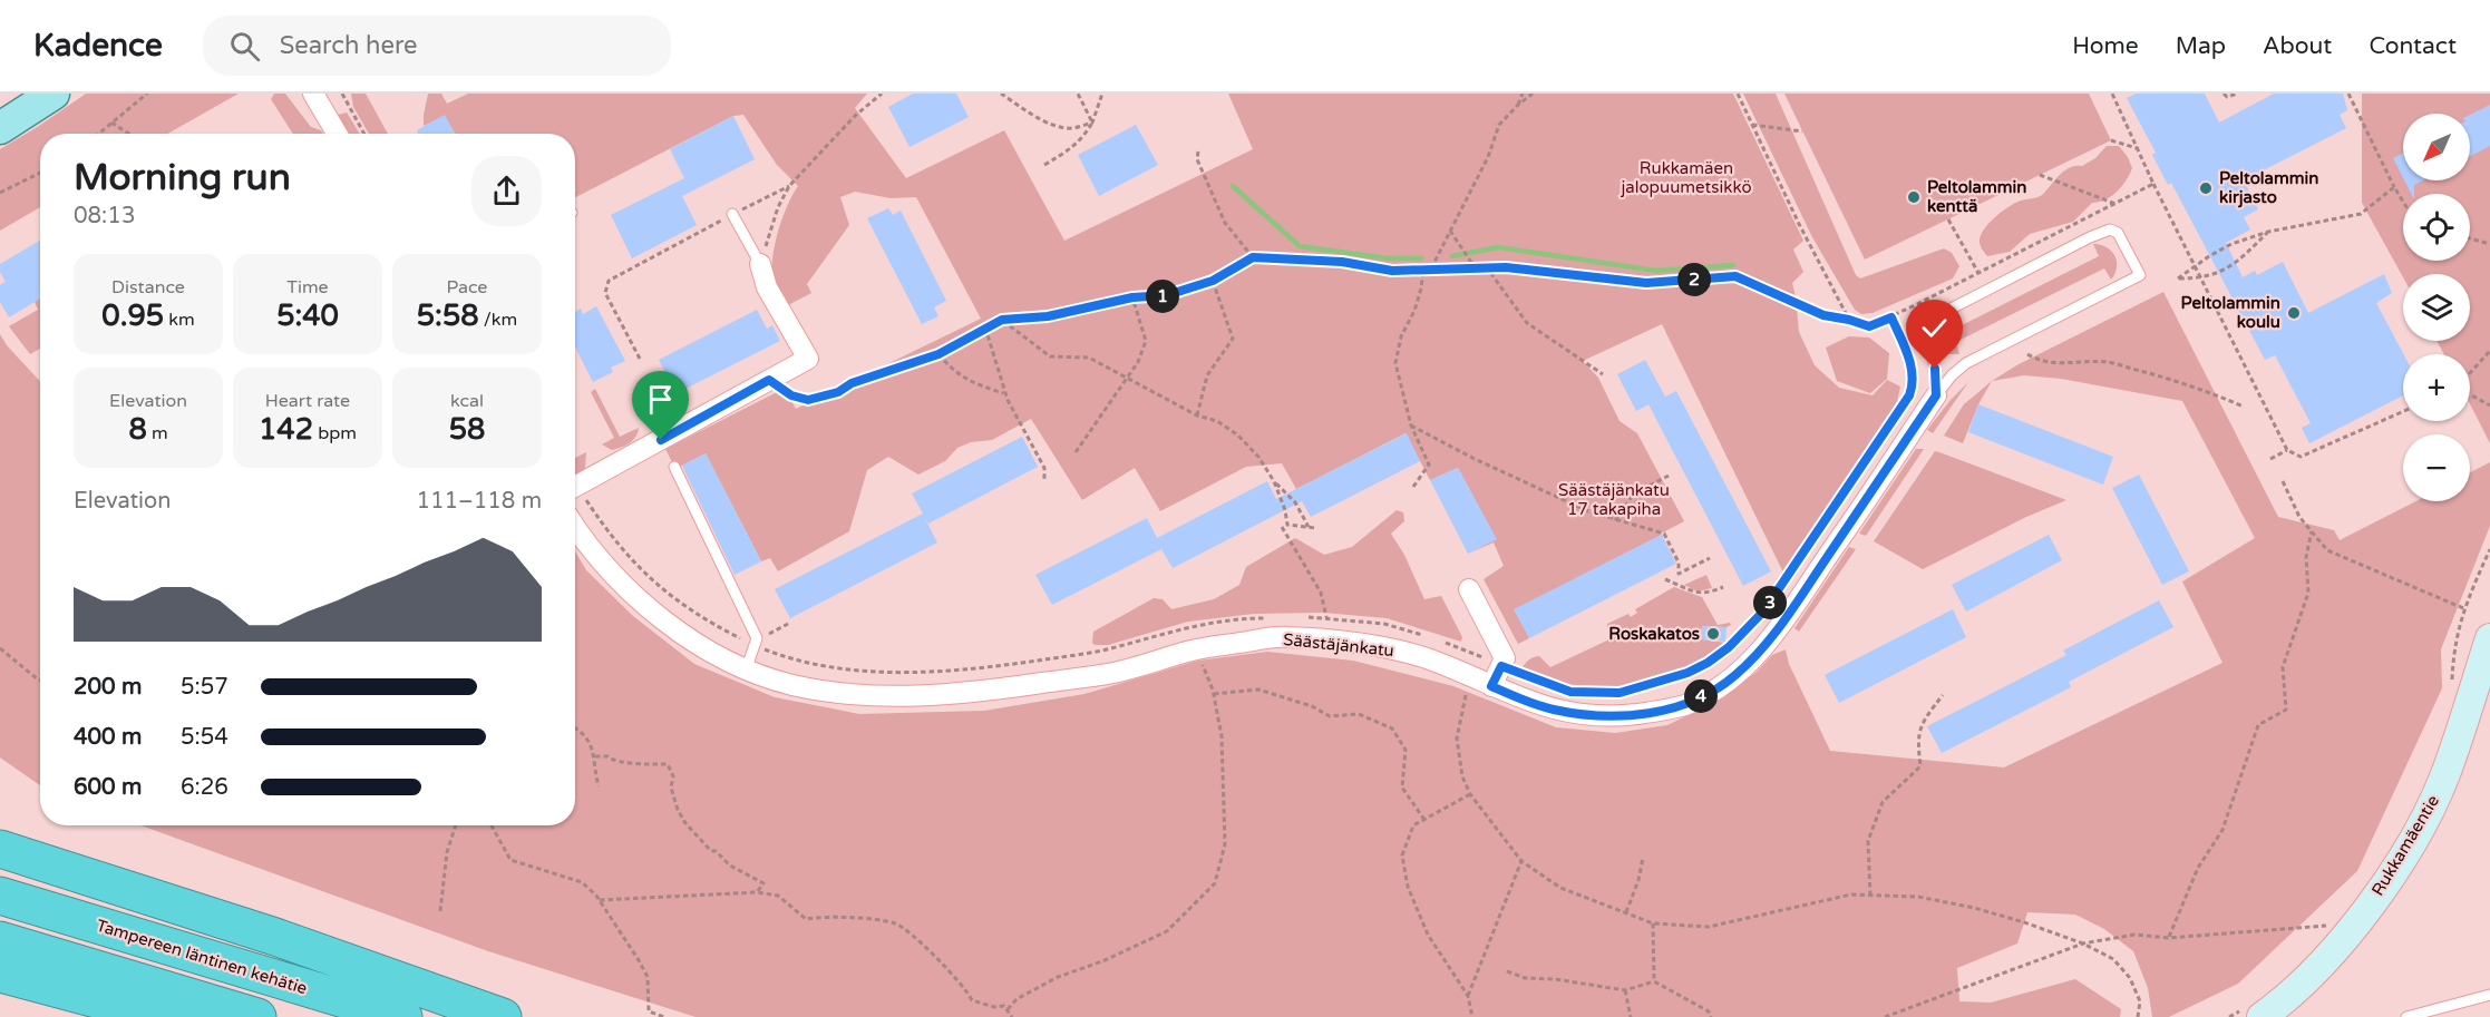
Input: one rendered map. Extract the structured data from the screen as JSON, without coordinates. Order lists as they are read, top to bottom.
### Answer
{
  "streets": {
    "highway": ["Tampereen läntinen kehätie"],
    "main road": ["Rukkamäentie"],
    "street": ["Säästäjänkatu"]
  },
  "parks": ["Rukkamäen jalopuumetsikkö", "Säästäjänkatu 17 takapiha"],
  "places": [
    "Peltolammin kirjasto",
    "Peltolammin kenttä",
    "Peltolammin koulu",
    "Roskakatos"
  ],
  "north": "bottom left",
  "page": {
    "header": "Kadence",
    "search": "Search here",
    "nav": [
      "Home",
      "Map",
      "About",
      "Contact"
    ],
    "map_buttons": ["+", "−"],
    "heading": ["Morning run", "08:13"],
    "stats": [
      ["Distance", "0.95 km"],
      ["Time", "5:40"],
      ["Pace", "5:58 /km"],
      ["Elevation", "8 m"],
      ["Heart rate", "142 bpm"],
      ["kcal", "58"]
    ],
    "pins": [
      "2",
      "1",
      "3",
      "4"
    ],
    "chart": ["Elevation", "111–118 m"],
    "list": [
      {
        "name": "200 m",
        "note": "5:57"
      },
      {
        "name": "400 m",
        "note": "5:54"
      },
      {
        "name": "600 m",
        "note": "6:26"
      }
    ]
  }
}
